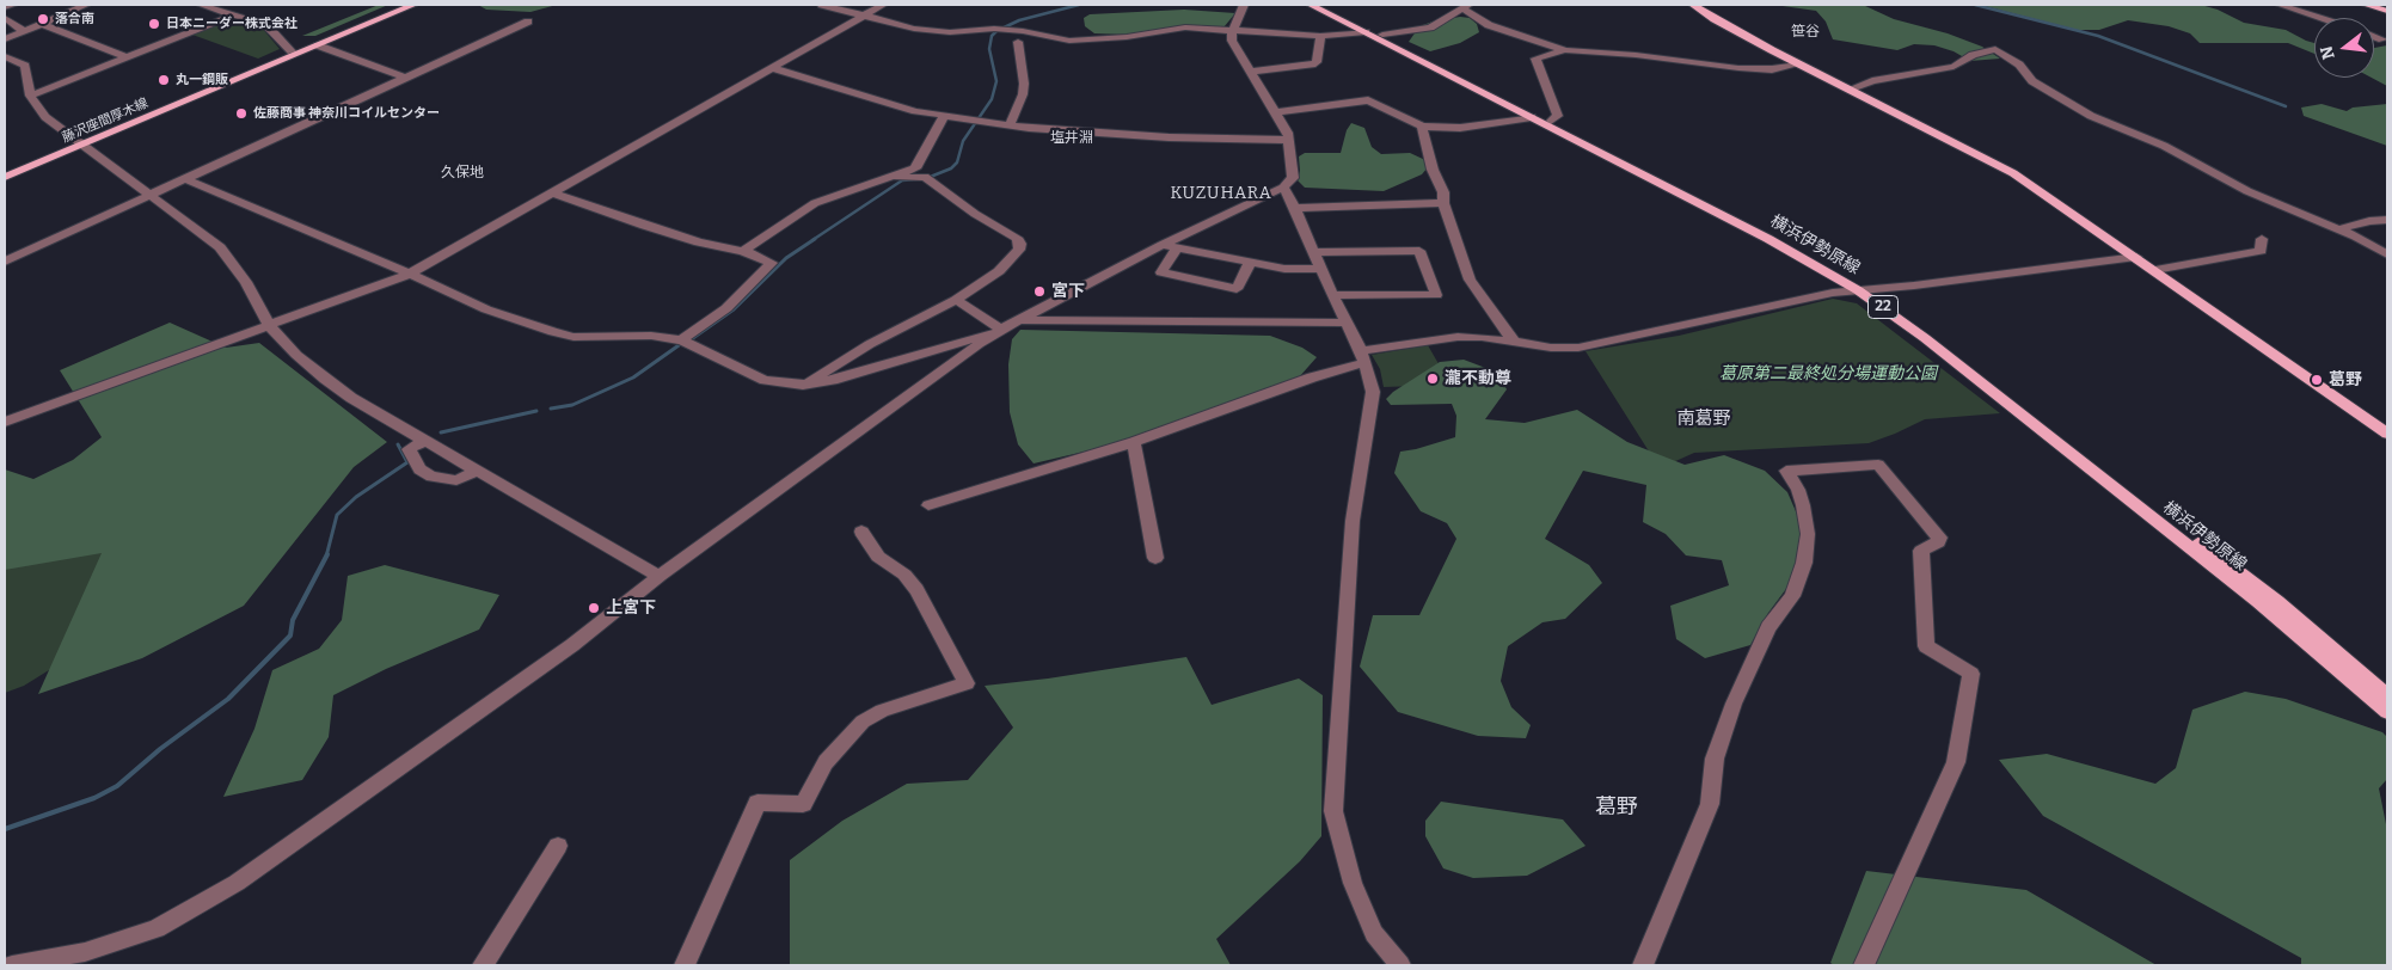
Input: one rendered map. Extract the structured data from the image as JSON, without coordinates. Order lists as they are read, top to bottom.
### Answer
{
  "streets": {
    "main road": ["藤沢座間厚木線", "横浜伊勢原線", "22"]
  },
  "districts": [
    "笹谷",
    "塩井淵",
    "久保地",
    "KUZUHARA",
    "南葛野",
    "葛野"
  ],
  "parks": ["葛原第二最終処分場運動公園"],
  "places": [
    "落合南",
    "日本ニーダー株式会社",
    "丸一鋼販",
    "佐藤商事 神奈川コイルセンター",
    "宮下",
    "瀧不動尊",
    "葛野",
    "上宮下"
  ],
  "north": "left"
}
